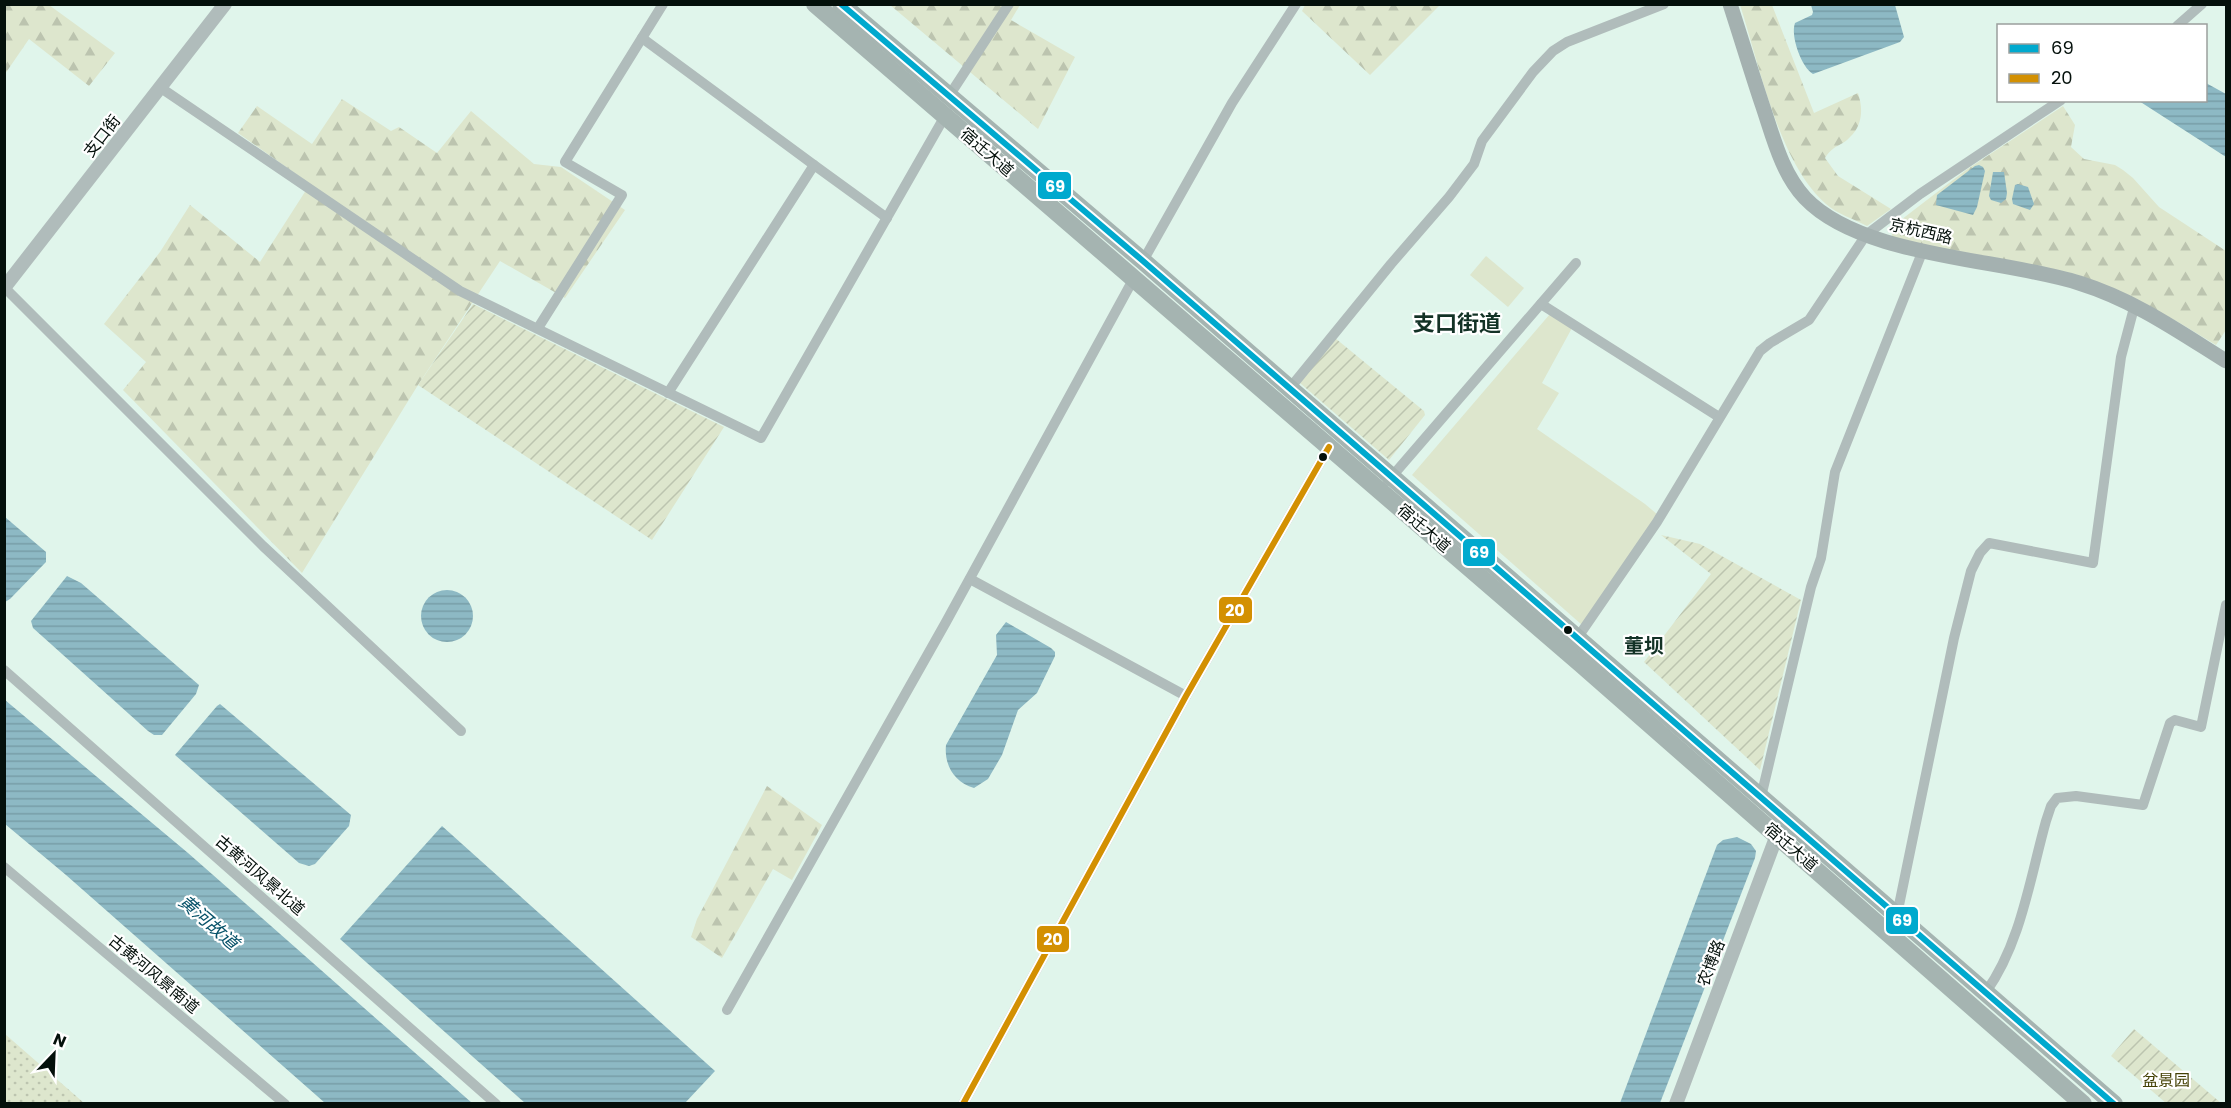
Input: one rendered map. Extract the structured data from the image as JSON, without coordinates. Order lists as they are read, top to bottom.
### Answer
{
  "streets": {
    "main road": ["宿迁大道", "京杭西路"],
    "street": [
      "支口街",
      "古黄河风景北道",
      "农博路",
      "古黄河风景南道"
    ]
  },
  "crossings": [
    ["宿迁大道", "农博路"]
  ],
  "districts": ["支口街道", "董坝"],
  "water": ["黄河故道"],
  "parks": ["盆景园"],
  "lines": ["transit line 69", "transit line 20"],
  "legend": ["69", "20"],
  "north": "top right"
}
